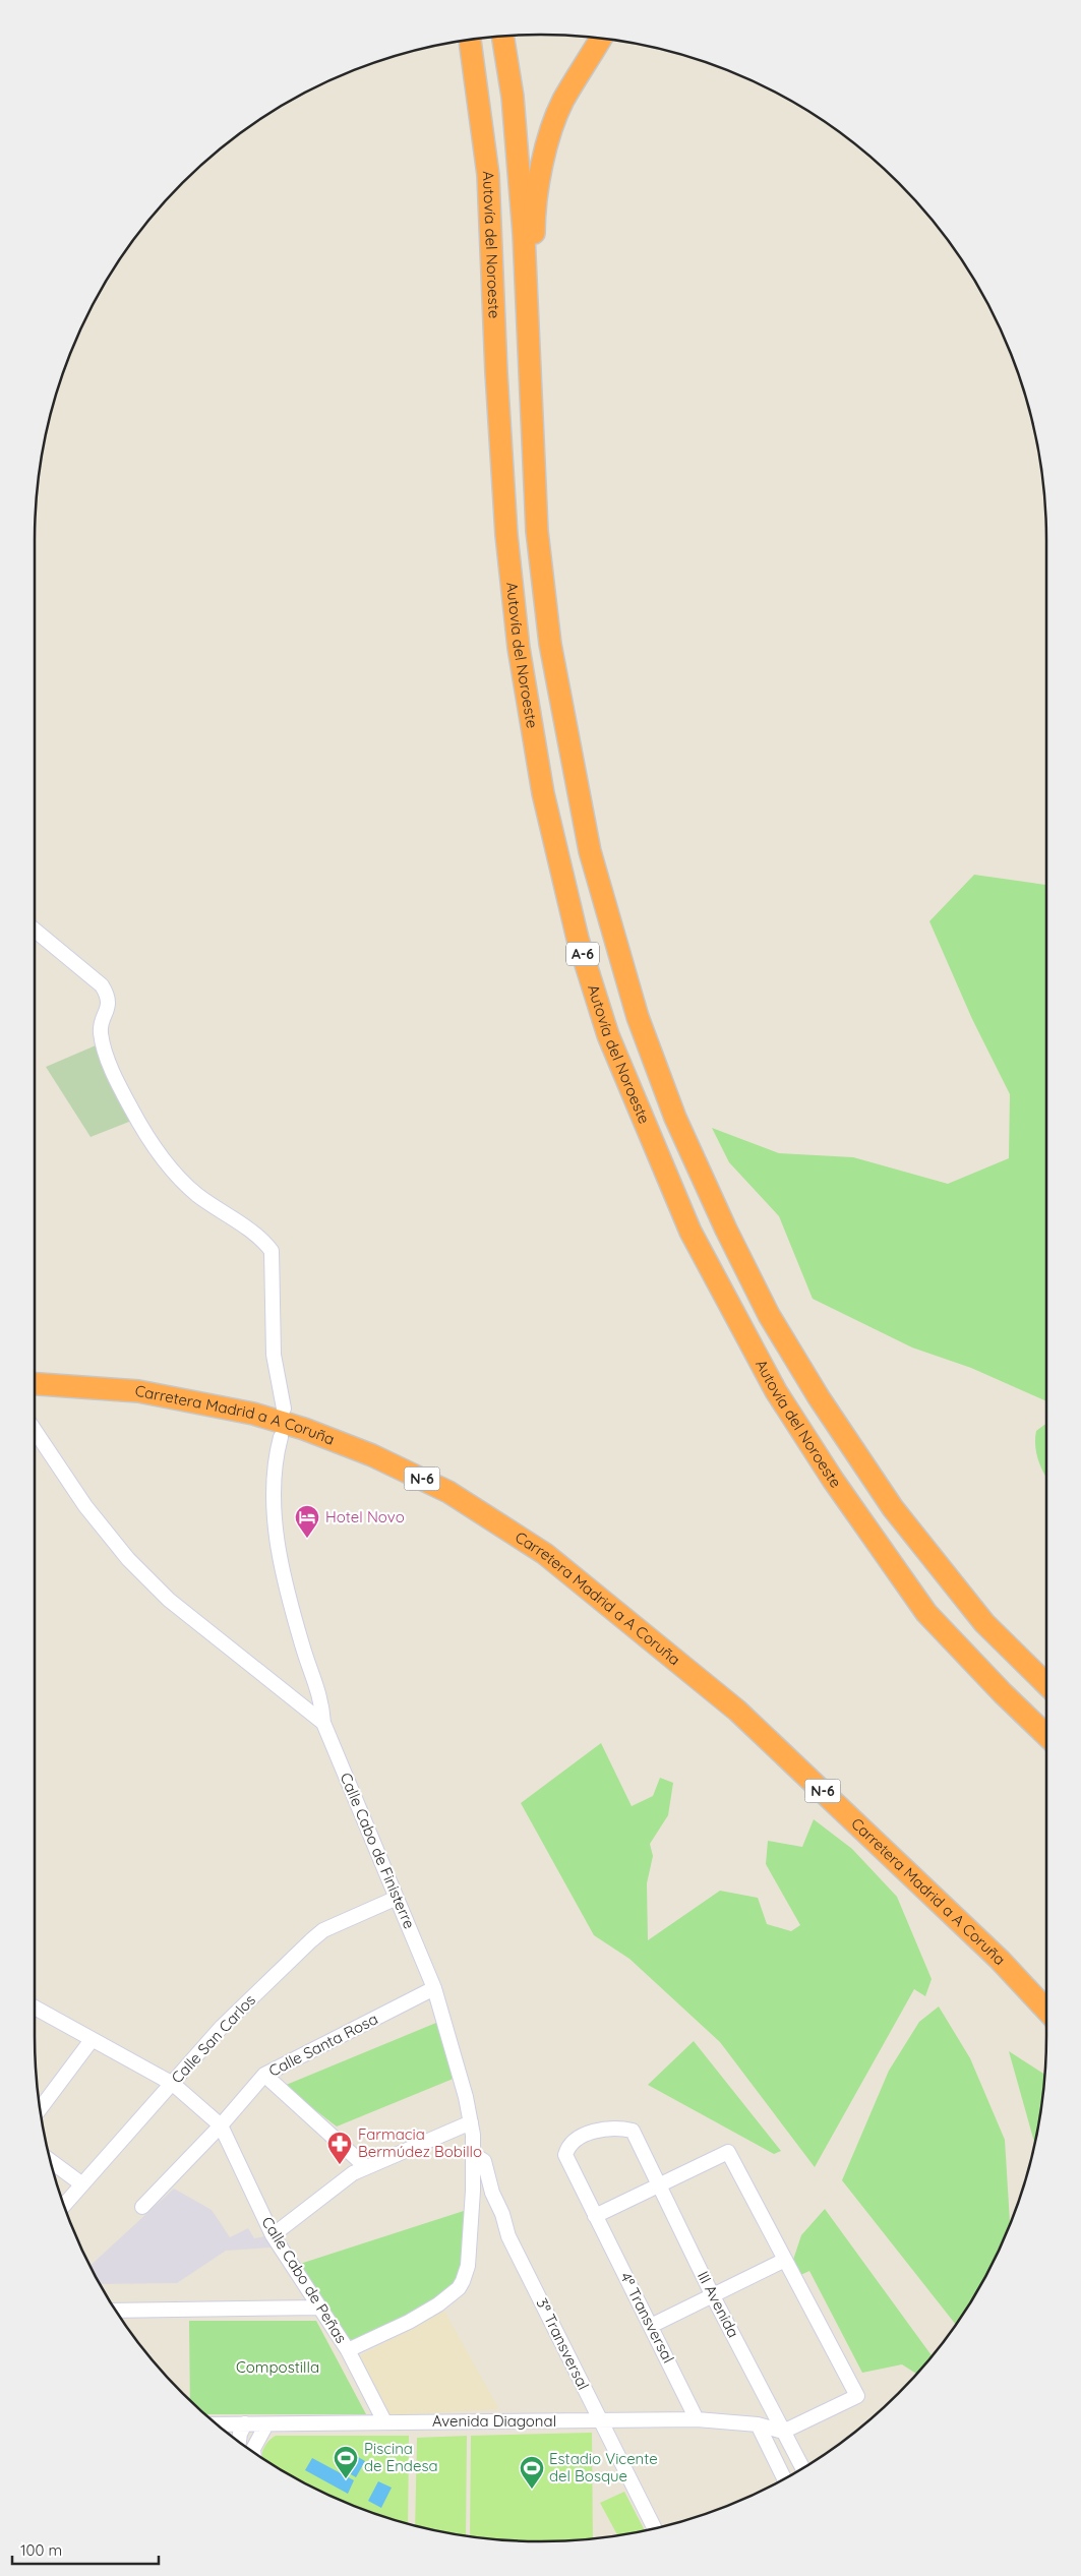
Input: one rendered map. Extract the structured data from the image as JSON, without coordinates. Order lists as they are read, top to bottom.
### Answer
{
  "streets": {
    "highway": [
      "Autovía del Noroeste",
      "A-6",
      "Carretera Madrid a A Coruña",
      "N-6"
    ],
    "street": [
      "Calle Cabo de Finisterre",
      "Calle San Carlos",
      "Calle Santa Rosa",
      "Calle Cabo de Peñas",
      "III Avenida",
      "4ª Transversal",
      "3ª Transversal",
      "Avenida Diagonal"
    ]
  },
  "crossings": [
    ["Calle Cabo de Finisterre", "Calle San Carlos"],
    ["Calle Cabo de Finisterre", "Calle Santa Rosa"],
    ["Calle Cabo de Finisterre", "Calle Cabo de Peñas"],
    ["Calle Cabo de Finisterre", "3ª Transversal"],
    ["Calle San Carlos", "Calle Cabo de Peñas"],
    ["Calle Santa Rosa", "Calle Cabo de Peñas"],
    ["Calle Cabo de Peñas", "Avenida Diagonal"],
    ["III Avenida", "4ª Transversal"],
    ["III Avenida", "Avenida Diagonal"],
    ["4ª Transversal", "Avenida Diagonal"],
    ["3ª Transversal", "Avenida Diagonal"]
  ],
  "parks": ["Compostilla"],
  "places": {
    "hotel": ["Hotel Novo"],
    "pharmacy": ["Farmacia Bermúdez Bobillo"],
    "sports": ["Piscina de Endesa", "Estadio Vicente del Bosque"]
  },
  "scale_bar": "100 m"
}
